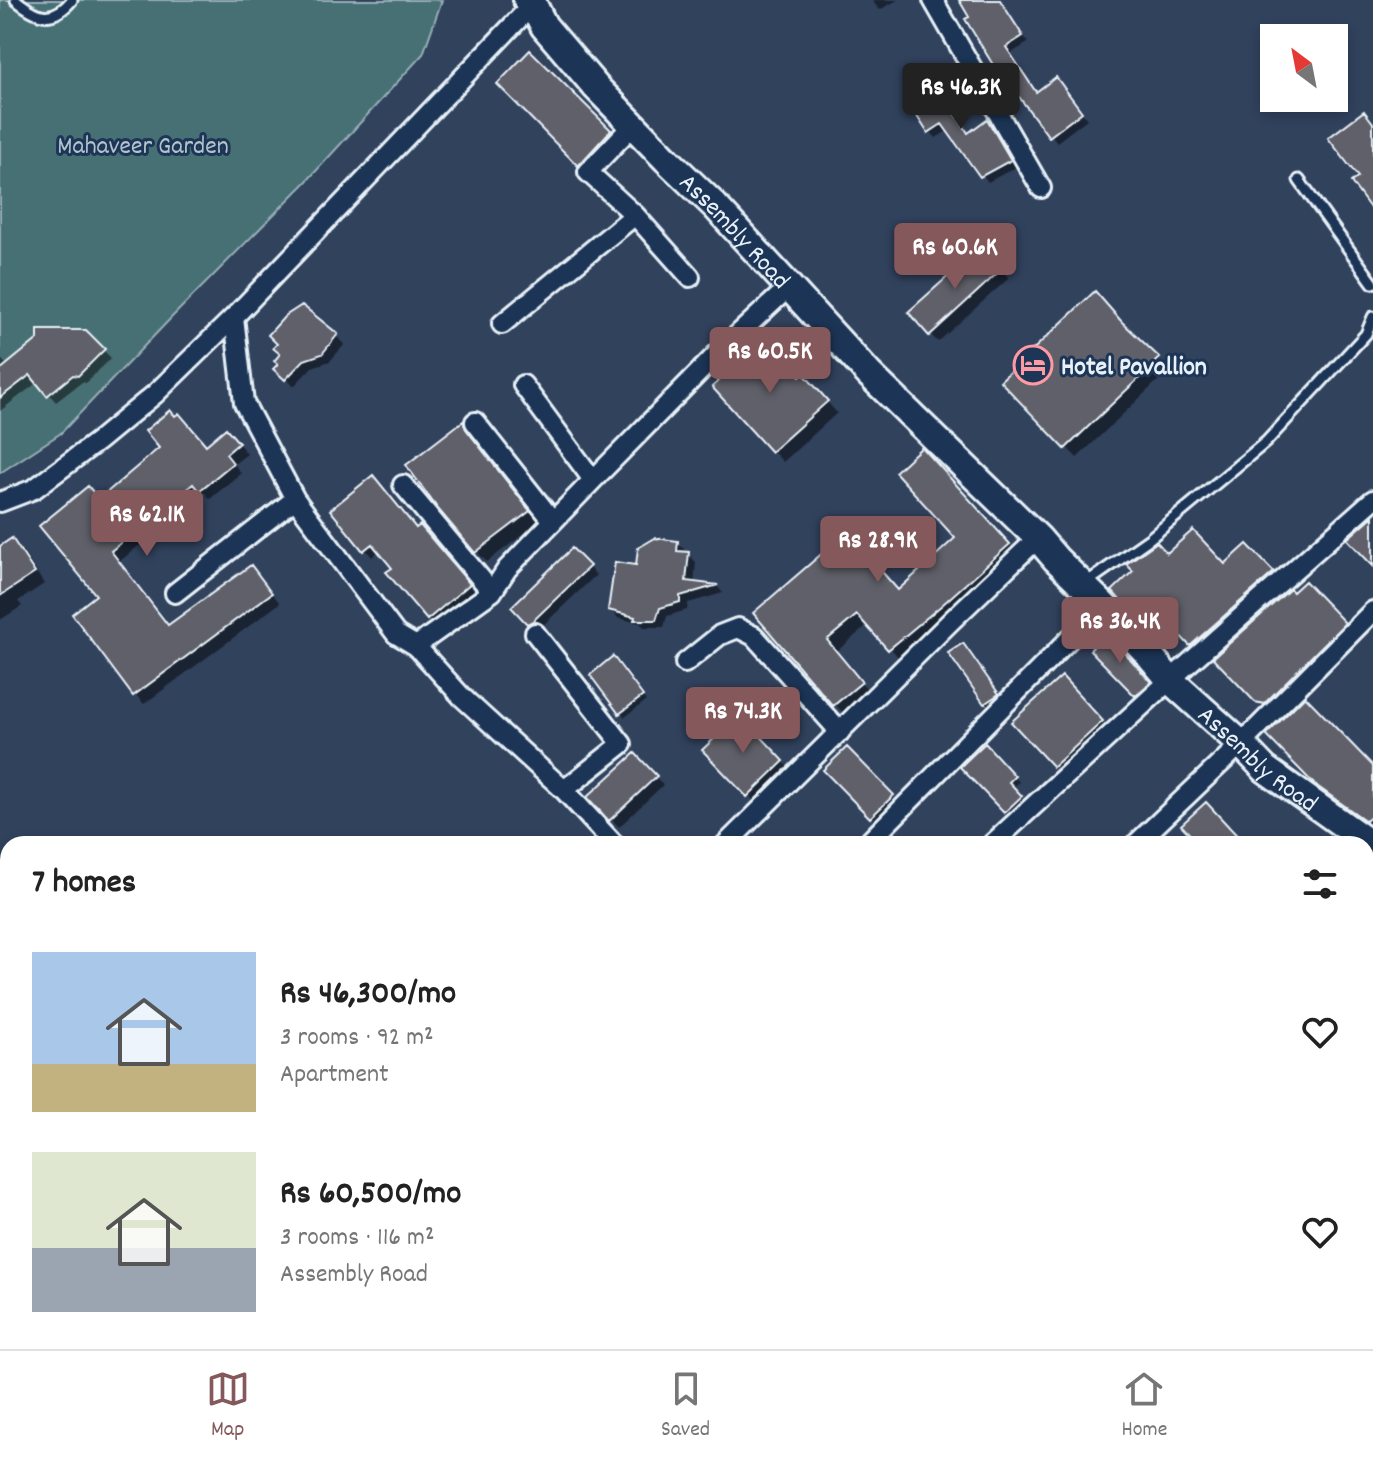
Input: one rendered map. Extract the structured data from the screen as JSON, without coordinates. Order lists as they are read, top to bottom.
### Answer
{
  "streets": {
    "street": ["Assembly Road"]
  },
  "parks": ["Mahaveer Garden"],
  "places": {
    "hotel": ["Hotel Pavallion"]
  },
  "north": "top left",
  "page": {
    "price": [
      "Rs 46.3K",
      "Rs 60.6K",
      "Rs 60.5K",
      "Rs 62.1K",
      "Rs 28.9K",
      "Rs 36.4K",
      "Rs 74.3K"
    ],
    "heading": "7 homes",
    "list": [
      {
        "name": "Rs 46,300/mo",
        "note": "3 rooms · 92 m² · Apartment"
      },
      {
        "name": "Rs 60,500/mo",
        "note": "3 rooms · 116 m² · Assembly Road"
      }
    ],
    "tabs": ["Map", "Saved", "Home"]
  }
}
